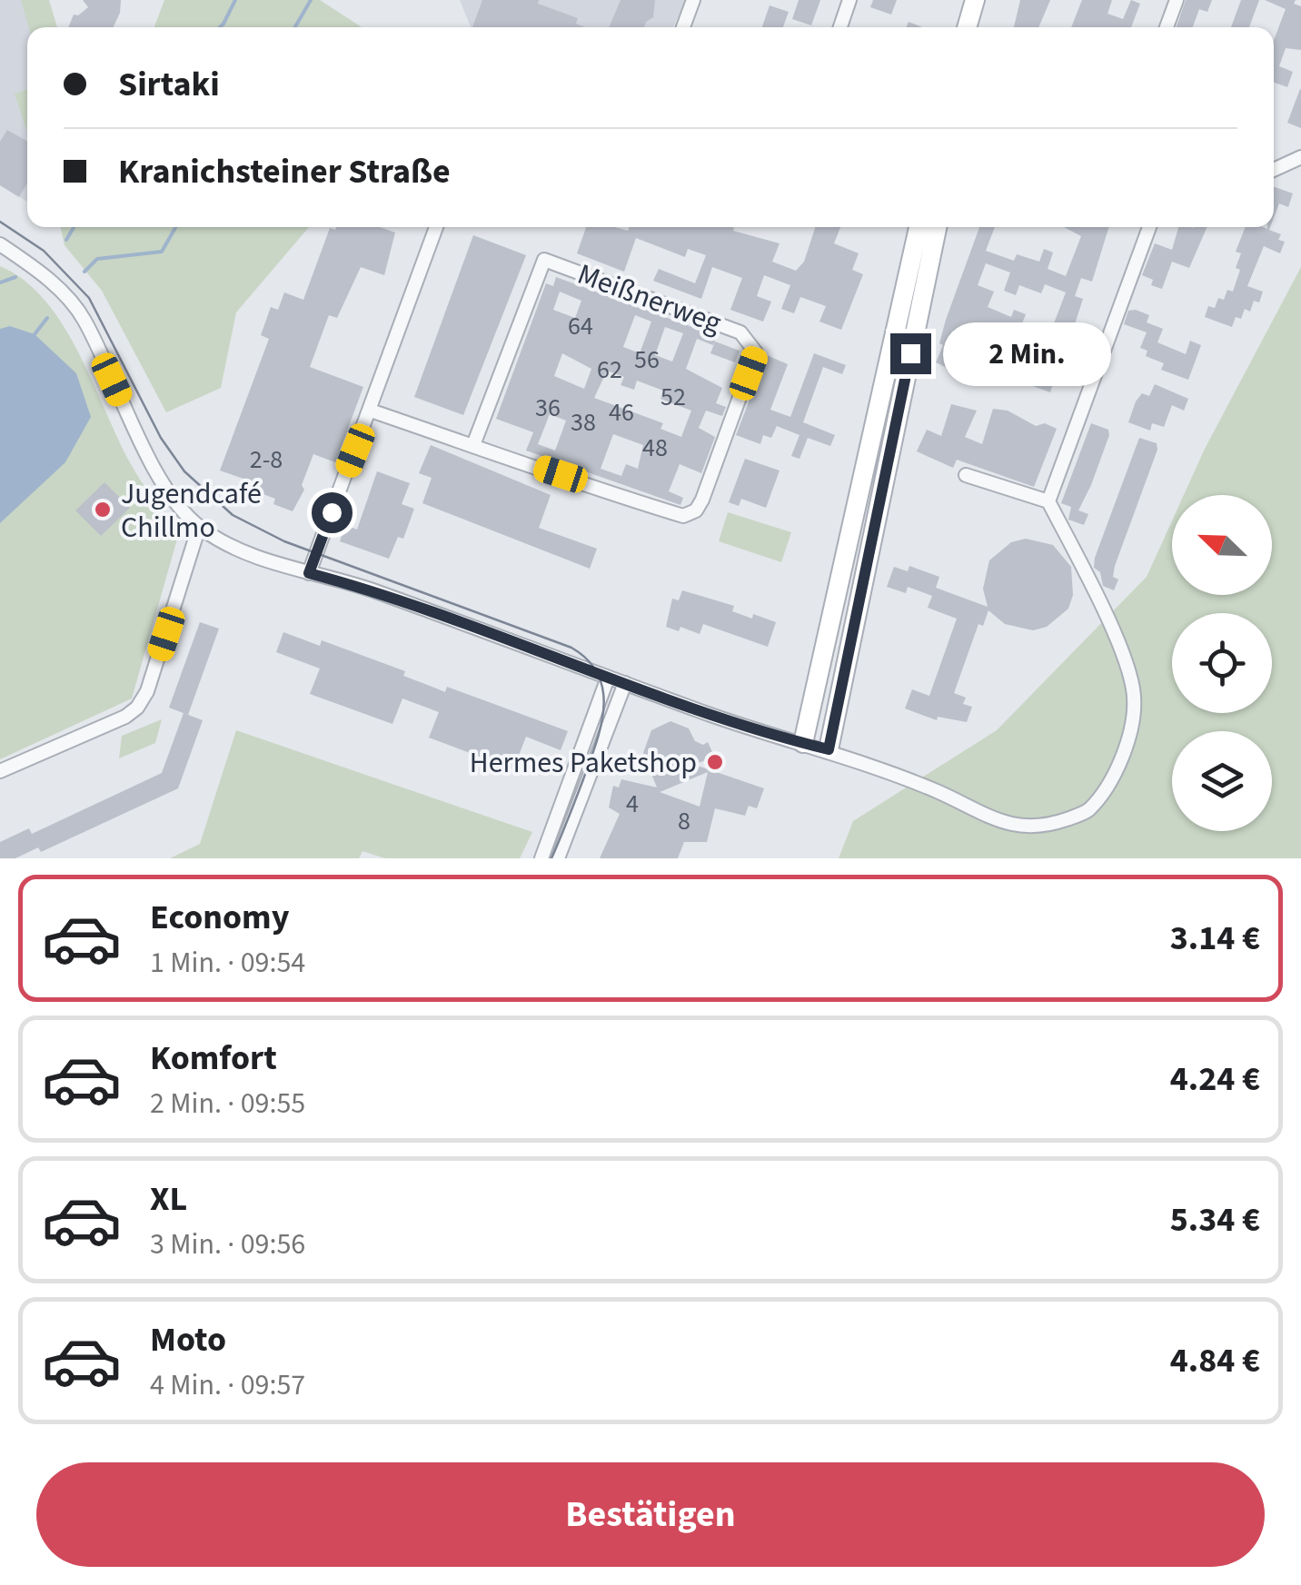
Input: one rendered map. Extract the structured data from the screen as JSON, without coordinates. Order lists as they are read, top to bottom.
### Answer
{
  "streets": {
    "street": ["Meißnerweg"]
  },
  "places": ["Jugendcafé Chillmo", "Hermes Paketshop"],
  "house_numbers": [
    "64",
    "56",
    "62",
    "52",
    "36",
    "46",
    "38",
    "48",
    "2-8",
    "4",
    "8"
  ],
  "north": "top left",
  "page": {
    "banner": ["Sirtaki", "Kranichsteiner Straße"],
    "bubble": "2 Min.",
    "list": [
      {
        "name": "Economy",
        "note": "1 Min. · 09:54",
        "value": "3.14 €"
      },
      {
        "name": "Komfort",
        "note": "2 Min. · 09:55",
        "value": "4.24 €"
      },
      {
        "name": "XL",
        "note": "3 Min. · 09:56",
        "value": "5.34 €"
      },
      {
        "name": "Moto",
        "note": "4 Min. · 09:57",
        "value": "4.84 €"
      }
    ],
    "buttons": "Bestätigen"
  }
}
